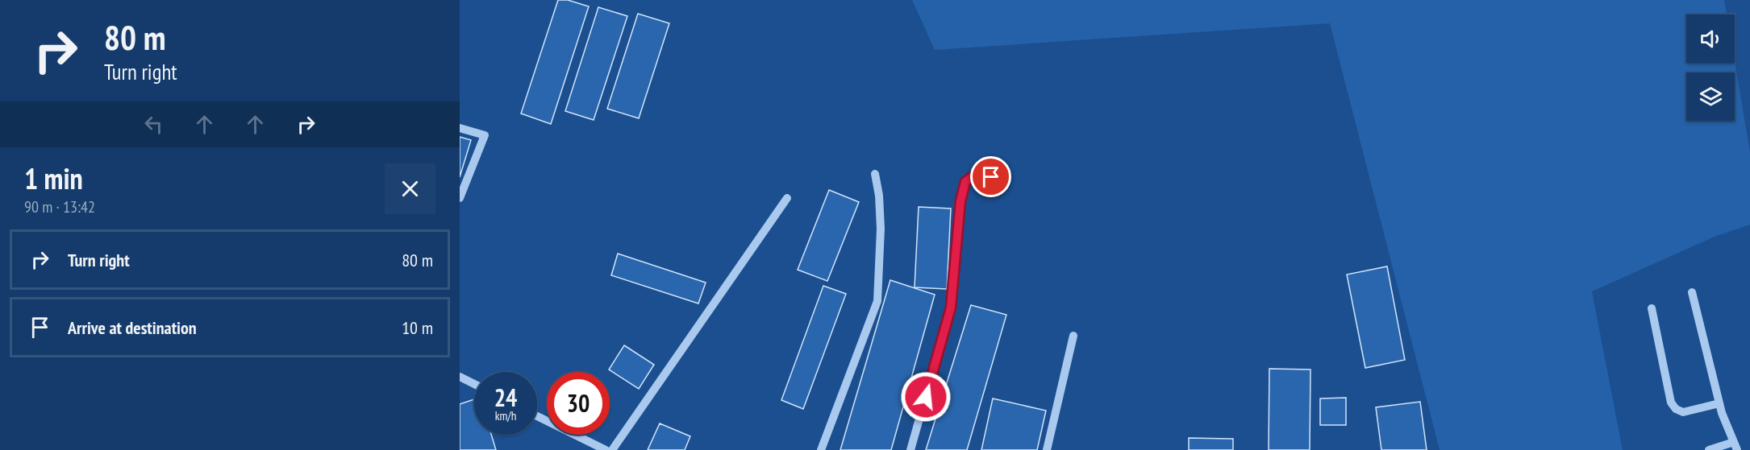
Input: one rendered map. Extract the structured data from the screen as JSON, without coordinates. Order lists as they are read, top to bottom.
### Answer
{
  "page": {
    "turn": ["80 m", "Turn right"],
    "heading": ["1 min", "90 m · 13:42"],
    "list": [
      {
        "name": "Turn right",
        "value": "80 m"
      },
      {
        "name": "Arrive at destination",
        "value": "10 m"
      }
    ],
    "speed": "24 km/h",
    "limit": "30"
  }
}
